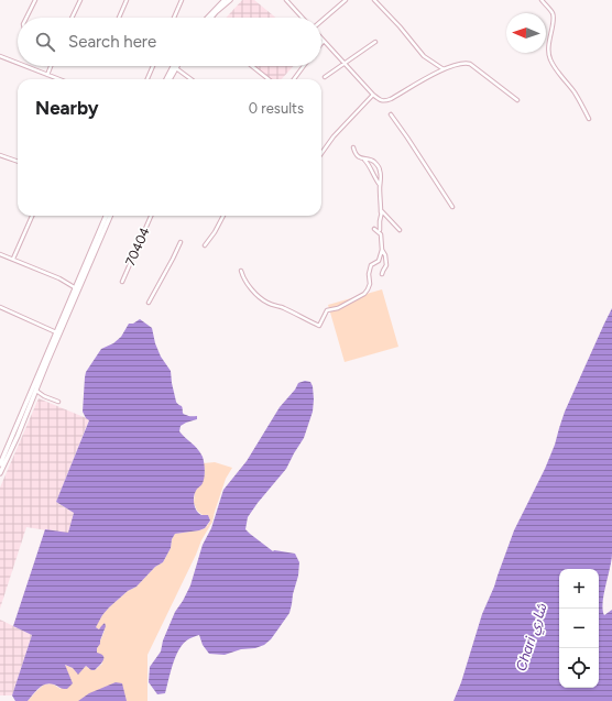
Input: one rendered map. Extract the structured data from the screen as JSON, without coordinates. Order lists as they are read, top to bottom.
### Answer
{
  "streets": {
    "street": ["70404"]
  },
  "water": ["Chari شاري"],
  "north": "left",
  "page": {
    "search": "Search here",
    "heading": ["Nearby", "0 results"],
    "map_buttons": ["+", "−"]
  }
}
